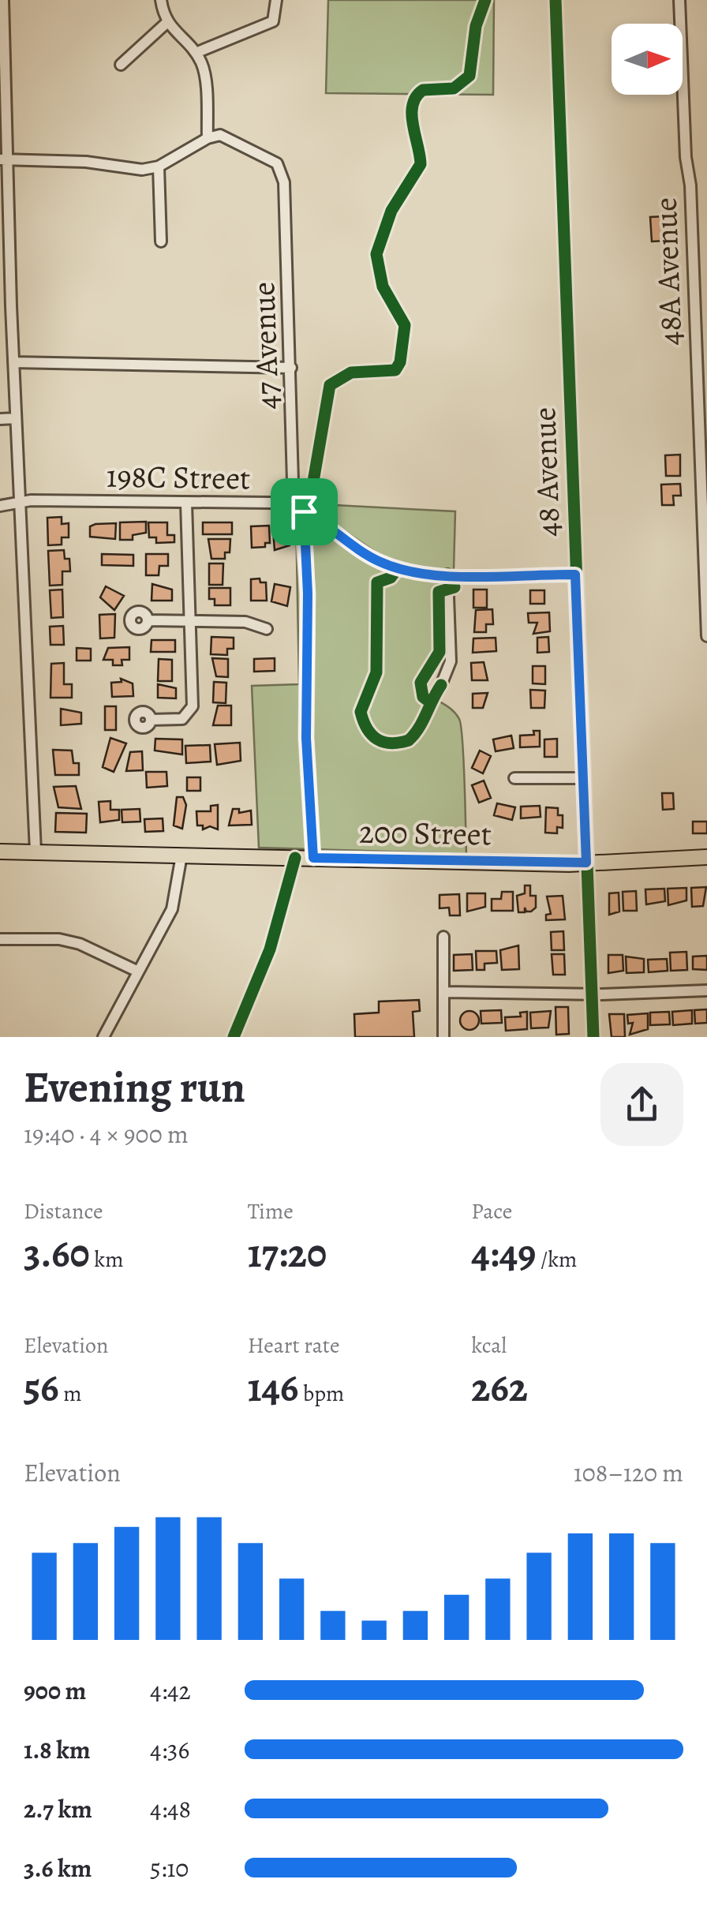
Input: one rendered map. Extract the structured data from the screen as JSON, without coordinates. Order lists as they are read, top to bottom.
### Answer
{
  "streets": {
    "main road": ["200 Street"],
    "street": [
      "48A Avenue",
      "47 Avenue",
      "48 Avenue",
      "198C Street"
    ]
  },
  "crossings": [
    ["47 Avenue", "198C Street"],
    ["48 Avenue", "198C Street"],
    ["48 Avenue", "200 Street"]
  ],
  "north": "right",
  "page": {
    "heading": ["Evening run", "19:40 · 4 × 900 m"],
    "stats": [
      ["Distance", "3.60 km"],
      ["Time", "17:20"],
      ["Pace", "4:49 /km"],
      ["Elevation", "56 m"],
      ["Heart rate", "146 bpm"],
      ["kcal", "262"]
    ],
    "chart": ["Elevation", "108–120 m"],
    "list": [
      {
        "name": "900 m",
        "note": "4:42"
      },
      {
        "name": "1.8 km",
        "note": "4:36"
      },
      {
        "name": "2.7 km",
        "note": "4:48"
      },
      {
        "name": "3.6 km",
        "note": "5:10"
      }
    ]
  }
}
